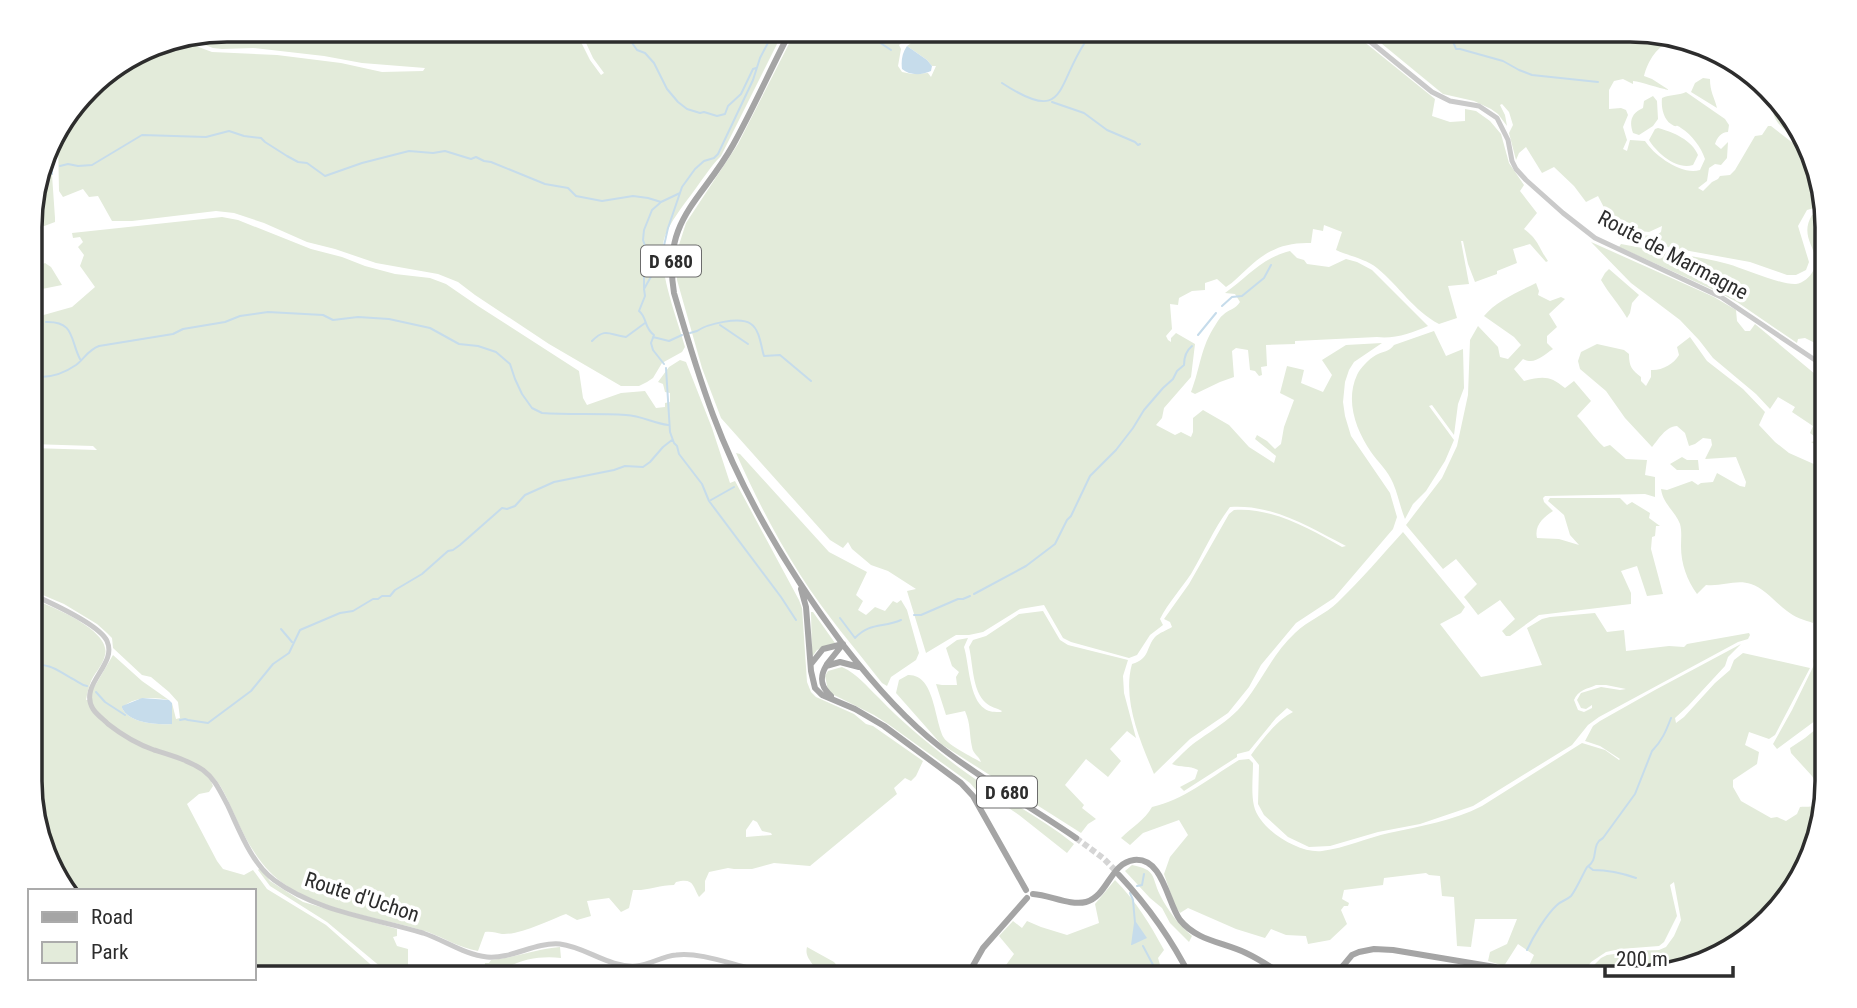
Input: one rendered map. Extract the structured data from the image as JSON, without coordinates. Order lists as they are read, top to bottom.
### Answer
{
  "streets": {
    "main road": ["D 680"],
    "street": ["Route de Marmagne", "Route d'Uchon"]
  },
  "legend": ["Road", "Park"],
  "scale_bar": "200 m"
}
